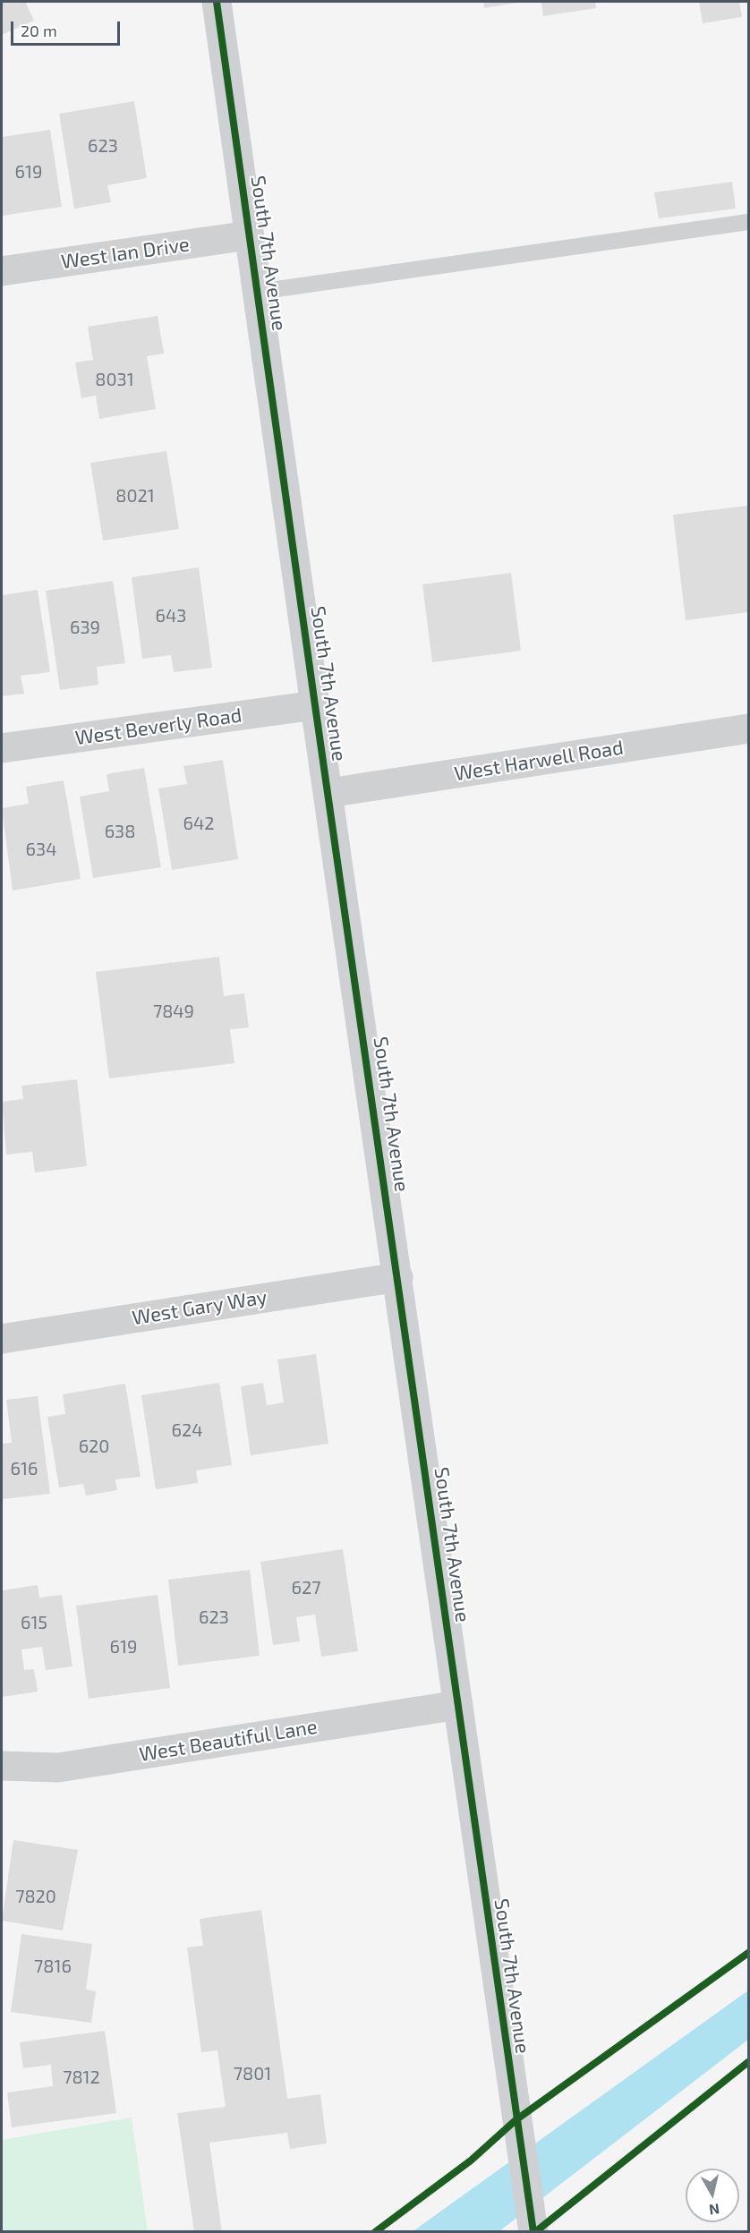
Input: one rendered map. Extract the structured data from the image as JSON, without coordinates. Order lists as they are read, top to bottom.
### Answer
{
  "streets": {
    "street": [
      "West Ian Drive",
      "South 7th Avenue",
      "West Beverly Road",
      "West Harwell Road",
      "West Gary Way",
      "West Beautiful Lane"
    ]
  },
  "crossings": [
    ["West Ian Drive", "South 7th Avenue"],
    ["South 7th Avenue", "West Beverly Road"],
    ["South 7th Avenue", "West Harwell Road"],
    ["South 7th Avenue", "West Gary Way"],
    ["South 7th Avenue", "West Beautiful Lane"]
  ],
  "house_numbers": [
    "623",
    "619",
    "8031",
    "8021",
    "643",
    "639",
    "642",
    "638",
    "634",
    "7849",
    "624",
    "620",
    "616",
    "627",
    "623",
    "615",
    "619",
    "7820",
    "7816",
    "7801",
    "7812"
  ],
  "scale_bar": "20 m",
  "north": "bottom"
}
